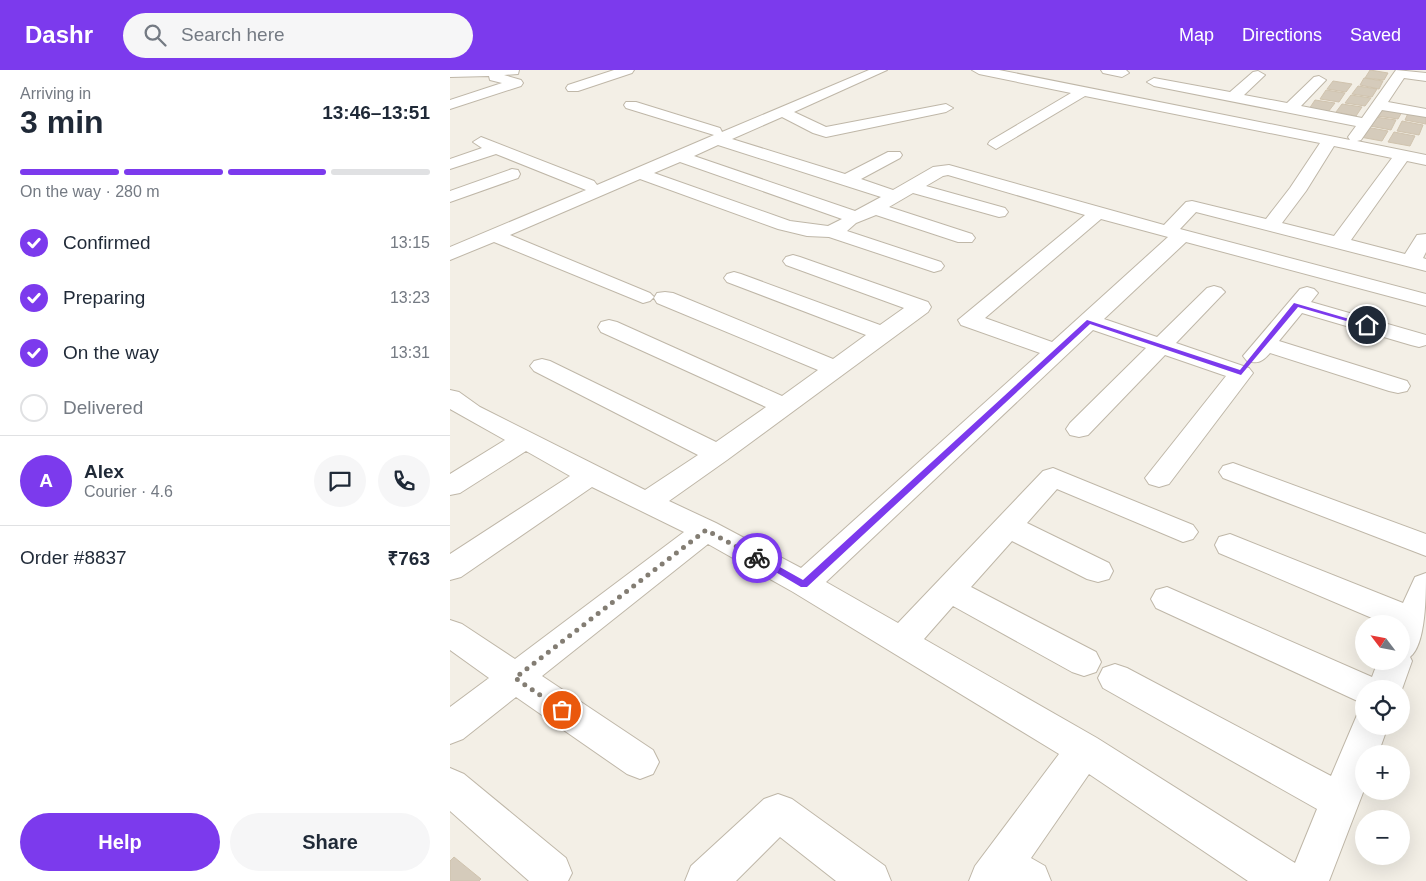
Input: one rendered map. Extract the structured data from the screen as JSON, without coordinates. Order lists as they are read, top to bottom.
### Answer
{
  "north": "top left",
  "page": {
    "header": "Dashr",
    "search": "Search here",
    "nav": ["Map", "Directions", "Saved"],
    "heading": ["3 min", "Arriving in", "13:46–13:51"],
    "panel": [
      "Alex",
      "Courier · 4.6",
      "Order #8837",
      "₹763"
    ],
    "bar": "On the way · 280 m",
    "list": [
      ["Confirmed", "13:15"],
      ["Preparing", "13:23"],
      ["On the way", "13:31"],
      "Delivered"
    ],
    "round": "A",
    "map_buttons": ["+", "−"],
    "buttons": ["Help", "Share"]
  }
}
